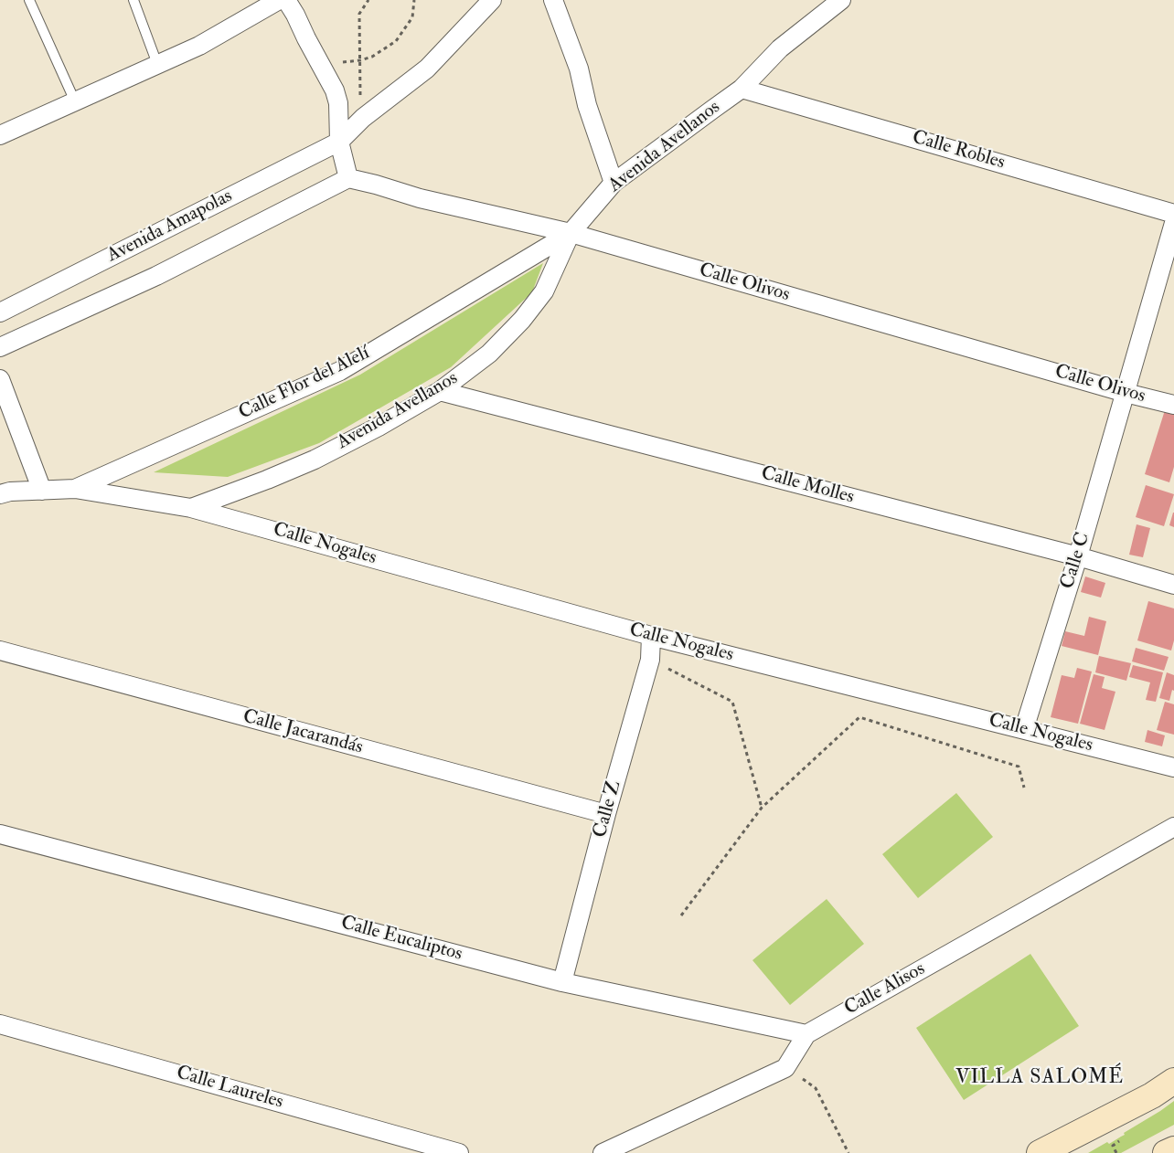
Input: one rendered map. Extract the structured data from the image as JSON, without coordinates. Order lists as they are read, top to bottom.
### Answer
{
  "streets": {
    "street": [
      "Avenida Avellanos",
      "Calle Robles",
      "Avenida Amapolas",
      "Calle Olivos",
      "Calle Flor del Alelí",
      "Calle Molles",
      "Calle Nogales",
      "Calle C",
      "Calle Jacarandás",
      "Calle Z",
      "Calle Eucaliptos",
      "Calle Alisos",
      "Calle Laureles"
    ]
  },
  "crossings": [
    ["Avenida Avellanos", "Calle Robles"],
    ["Avenida Avellanos", "Calle Olivos"],
    ["Avenida Avellanos", "Calle Flor del Alelí"],
    ["Avenida Avellanos", "Calle Molles"],
    ["Avenida Avellanos", "Calle Nogales"],
    ["Avenida Amapolas", "Calle Olivos"],
    ["Calle Olivos", "Calle Flor del Alelí"],
    ["Calle Olivos", "Calle C"],
    ["Calle Molles", "Calle C"],
    ["Calle Nogales", "Calle C"],
    ["Calle Nogales", "Calle Z"],
    ["Calle Jacarandás", "Calle Z"],
    ["Calle Z", "Calle Eucaliptos"],
    ["Calle Eucaliptos", "Calle Alisos"]
  ],
  "districts": ["VILLA SALOMÉ"]
}
